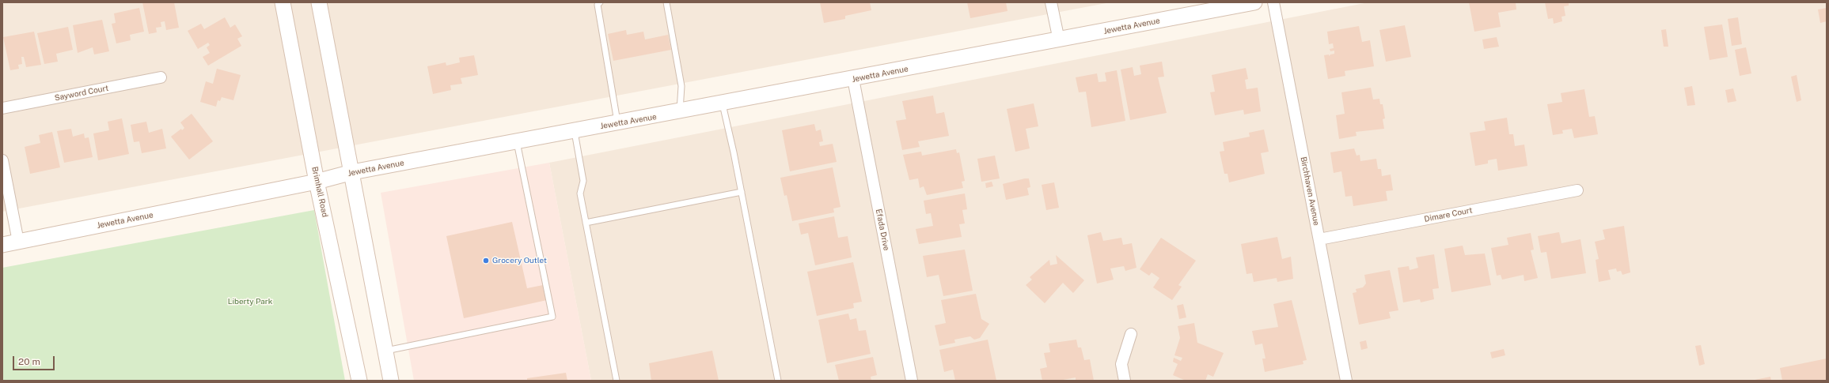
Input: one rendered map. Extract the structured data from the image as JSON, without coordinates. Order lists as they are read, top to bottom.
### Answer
{
  "streets": {
    "street": [
      "Jewetta Avenue",
      "Sayword Court",
      "Birchhaven Avenue",
      "Brimhall Road",
      "Dimare Court",
      "Efada Drive"
    ]
  },
  "crossings": [
    ["Jewetta Avenue", "Brimhall Road"],
    ["Jewetta Avenue", "Efada Drive"],
    ["Birchhaven Avenue", "Dimare Court"]
  ],
  "parks": ["Liberty Park"],
  "places": ["Grocery Outlet"],
  "scale_bar": "20 m"
}
